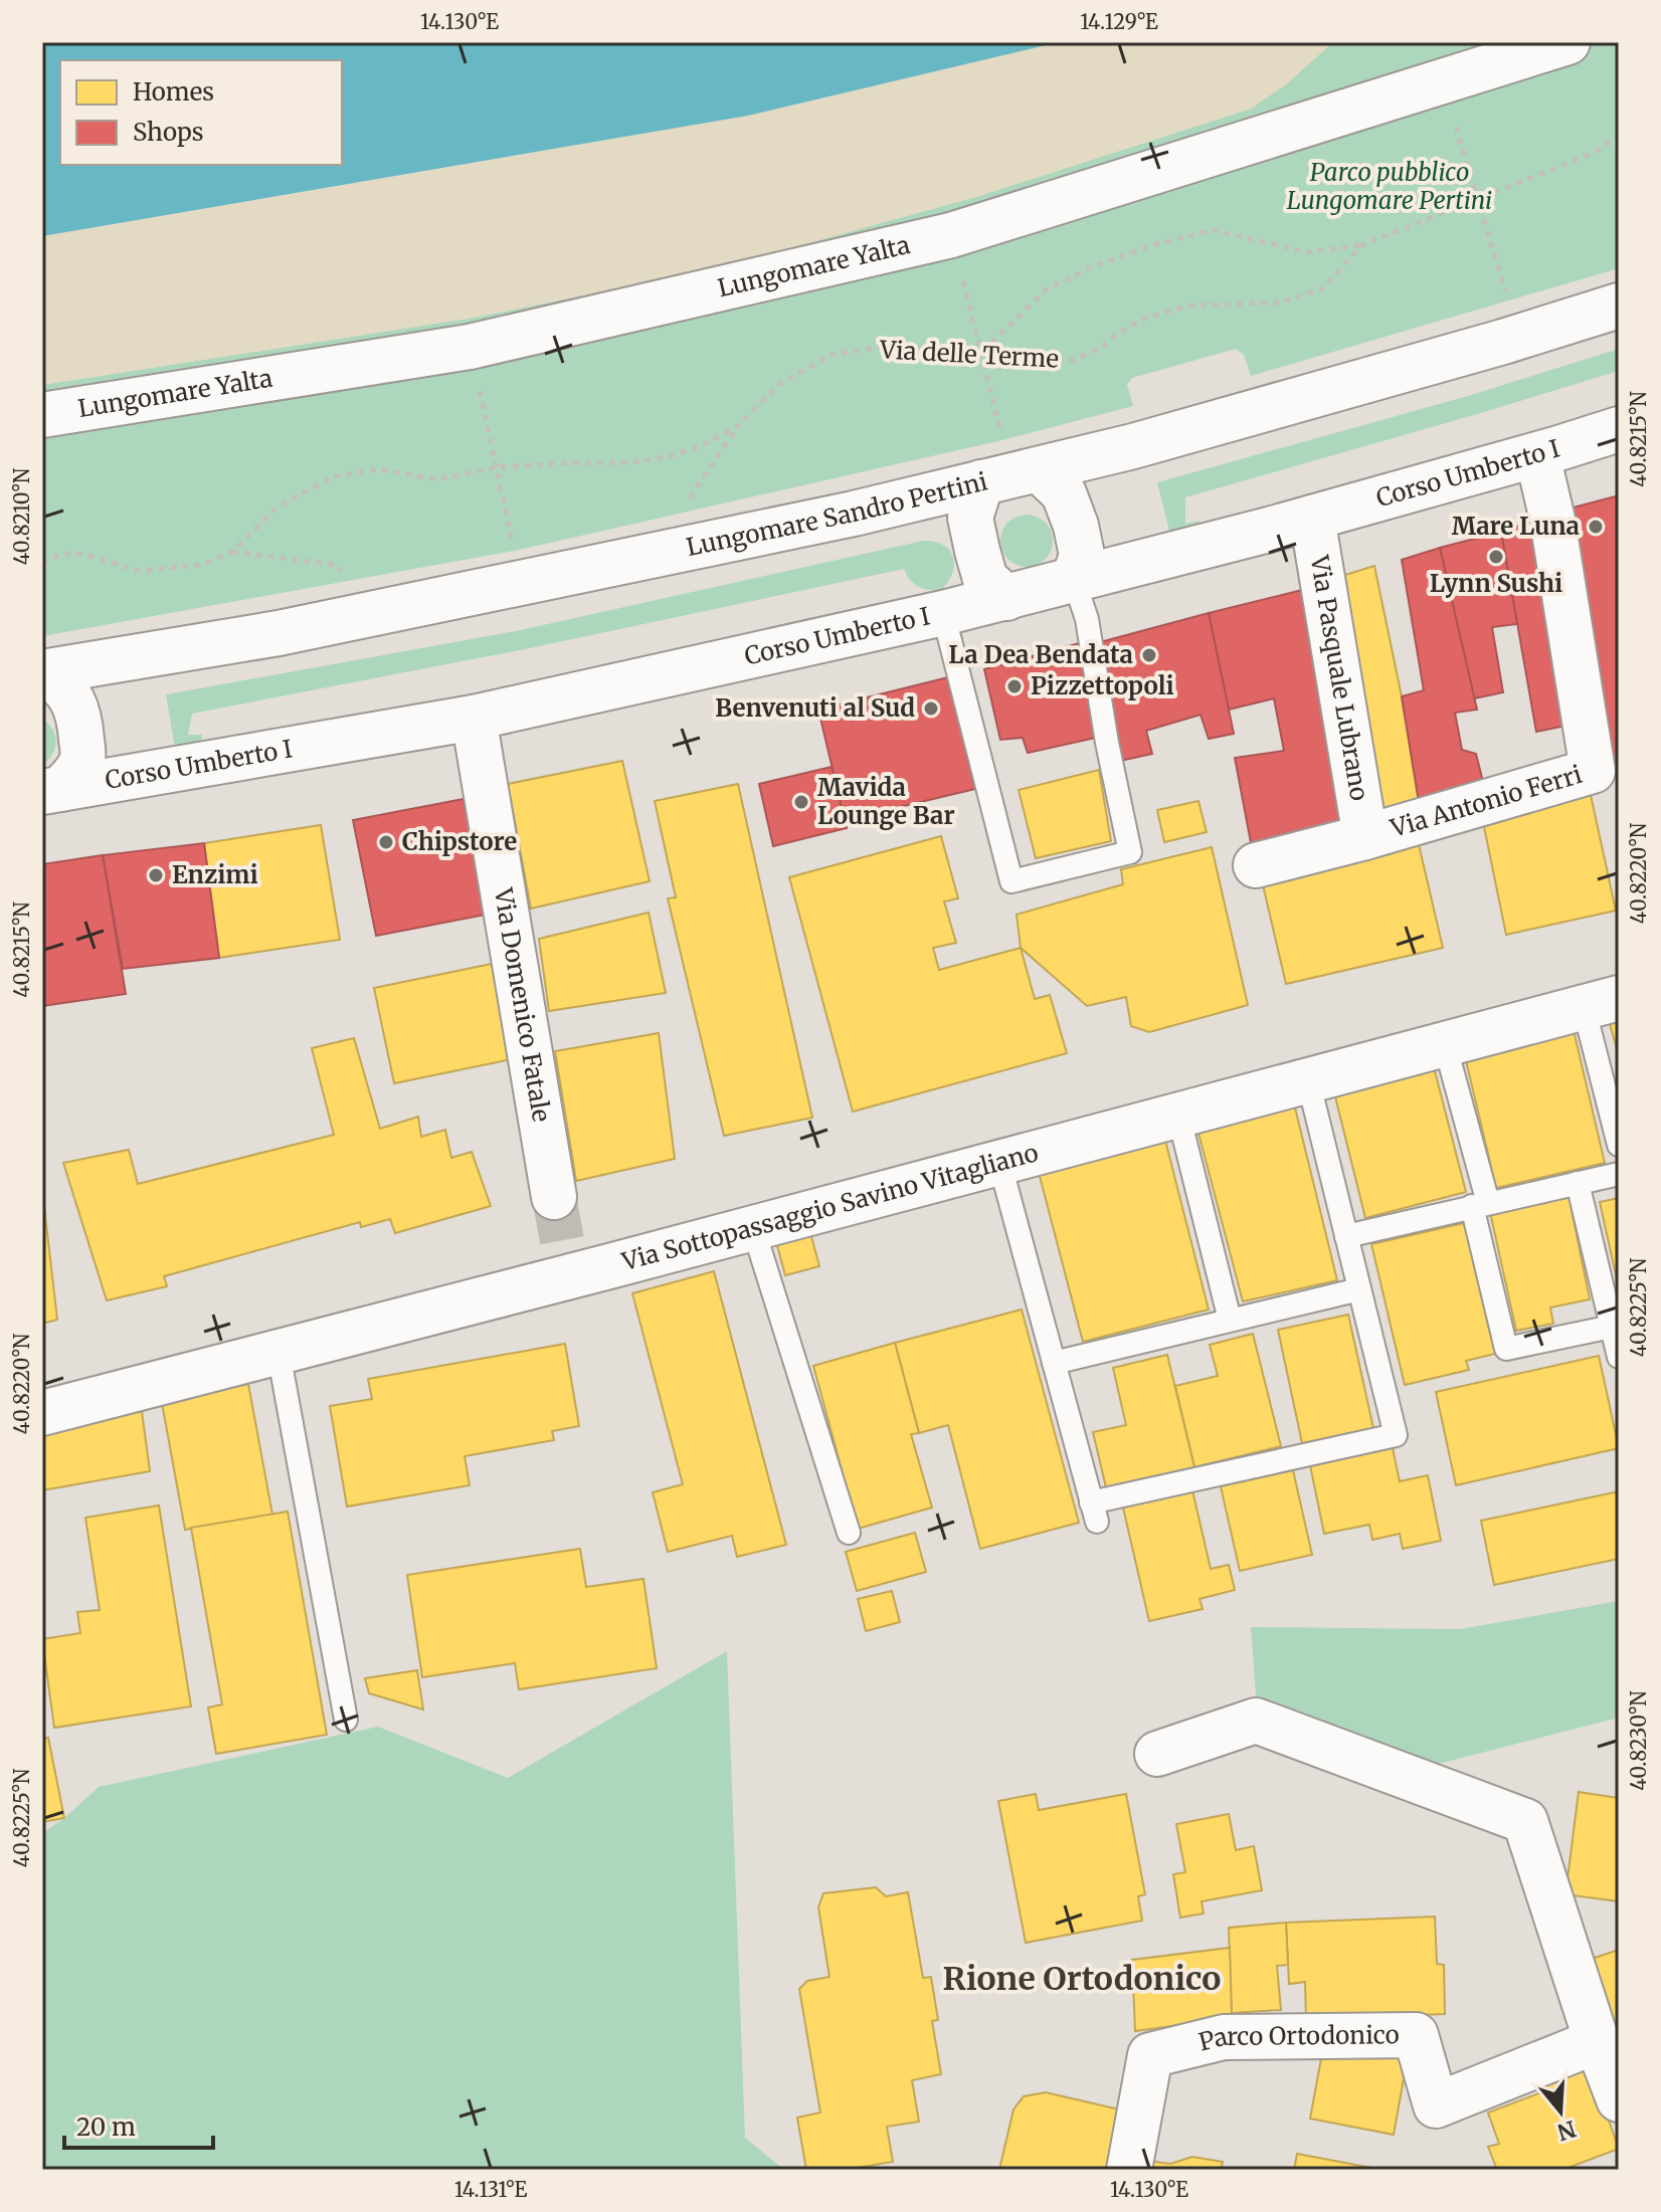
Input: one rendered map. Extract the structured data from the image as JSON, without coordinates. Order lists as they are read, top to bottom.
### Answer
{
  "streets": {
    "street": [
      "Lungomare Yalta",
      "Corso Umberto I",
      "Lungomare Sandro Pertini",
      "Via Pasquale Lubrano",
      "Via Antonio Ferri",
      "Via Domenico Fatale",
      "Via Sottopassaggio Savino Vitagliano",
      "Parco Ortodonico"
    ],
    "path": ["Via delle Terme"]
  },
  "crossings": [
    ["Corso Umberto I", "Lungomare Sandro Pertini"],
    ["Corso Umberto I", "Via Pasquale Lubrano"],
    ["Corso Umberto I", "Via Antonio Ferri"],
    ["Corso Umberto I", "Via Domenico Fatale"],
    ["Via Pasquale Lubrano", "Via Antonio Ferri"]
  ],
  "districts": ["Rione Ortodonico"],
  "parks": ["Parco pubblico Lungomare Pertini"],
  "places": [
    "Mare Luna",
    "Lynn Sushi",
    "La Dea Bendata",
    "Pizzettopoli",
    "Benvenuti al Sud",
    "Mavida Lounge Bar",
    "Chipstore",
    "Enzimi"
  ],
  "legend": ["Homes", "Shops"],
  "scale_bar": "20 m",
  "north": "bottom",
  "coordinates": [
    "14.130°E",
    "14.129°E",
    "40.8215°N",
    "40.8210°N",
    "40.8220°N",
    "40.8225°N",
    "40.8230°N",
    "14.131°E"
  ]
}
